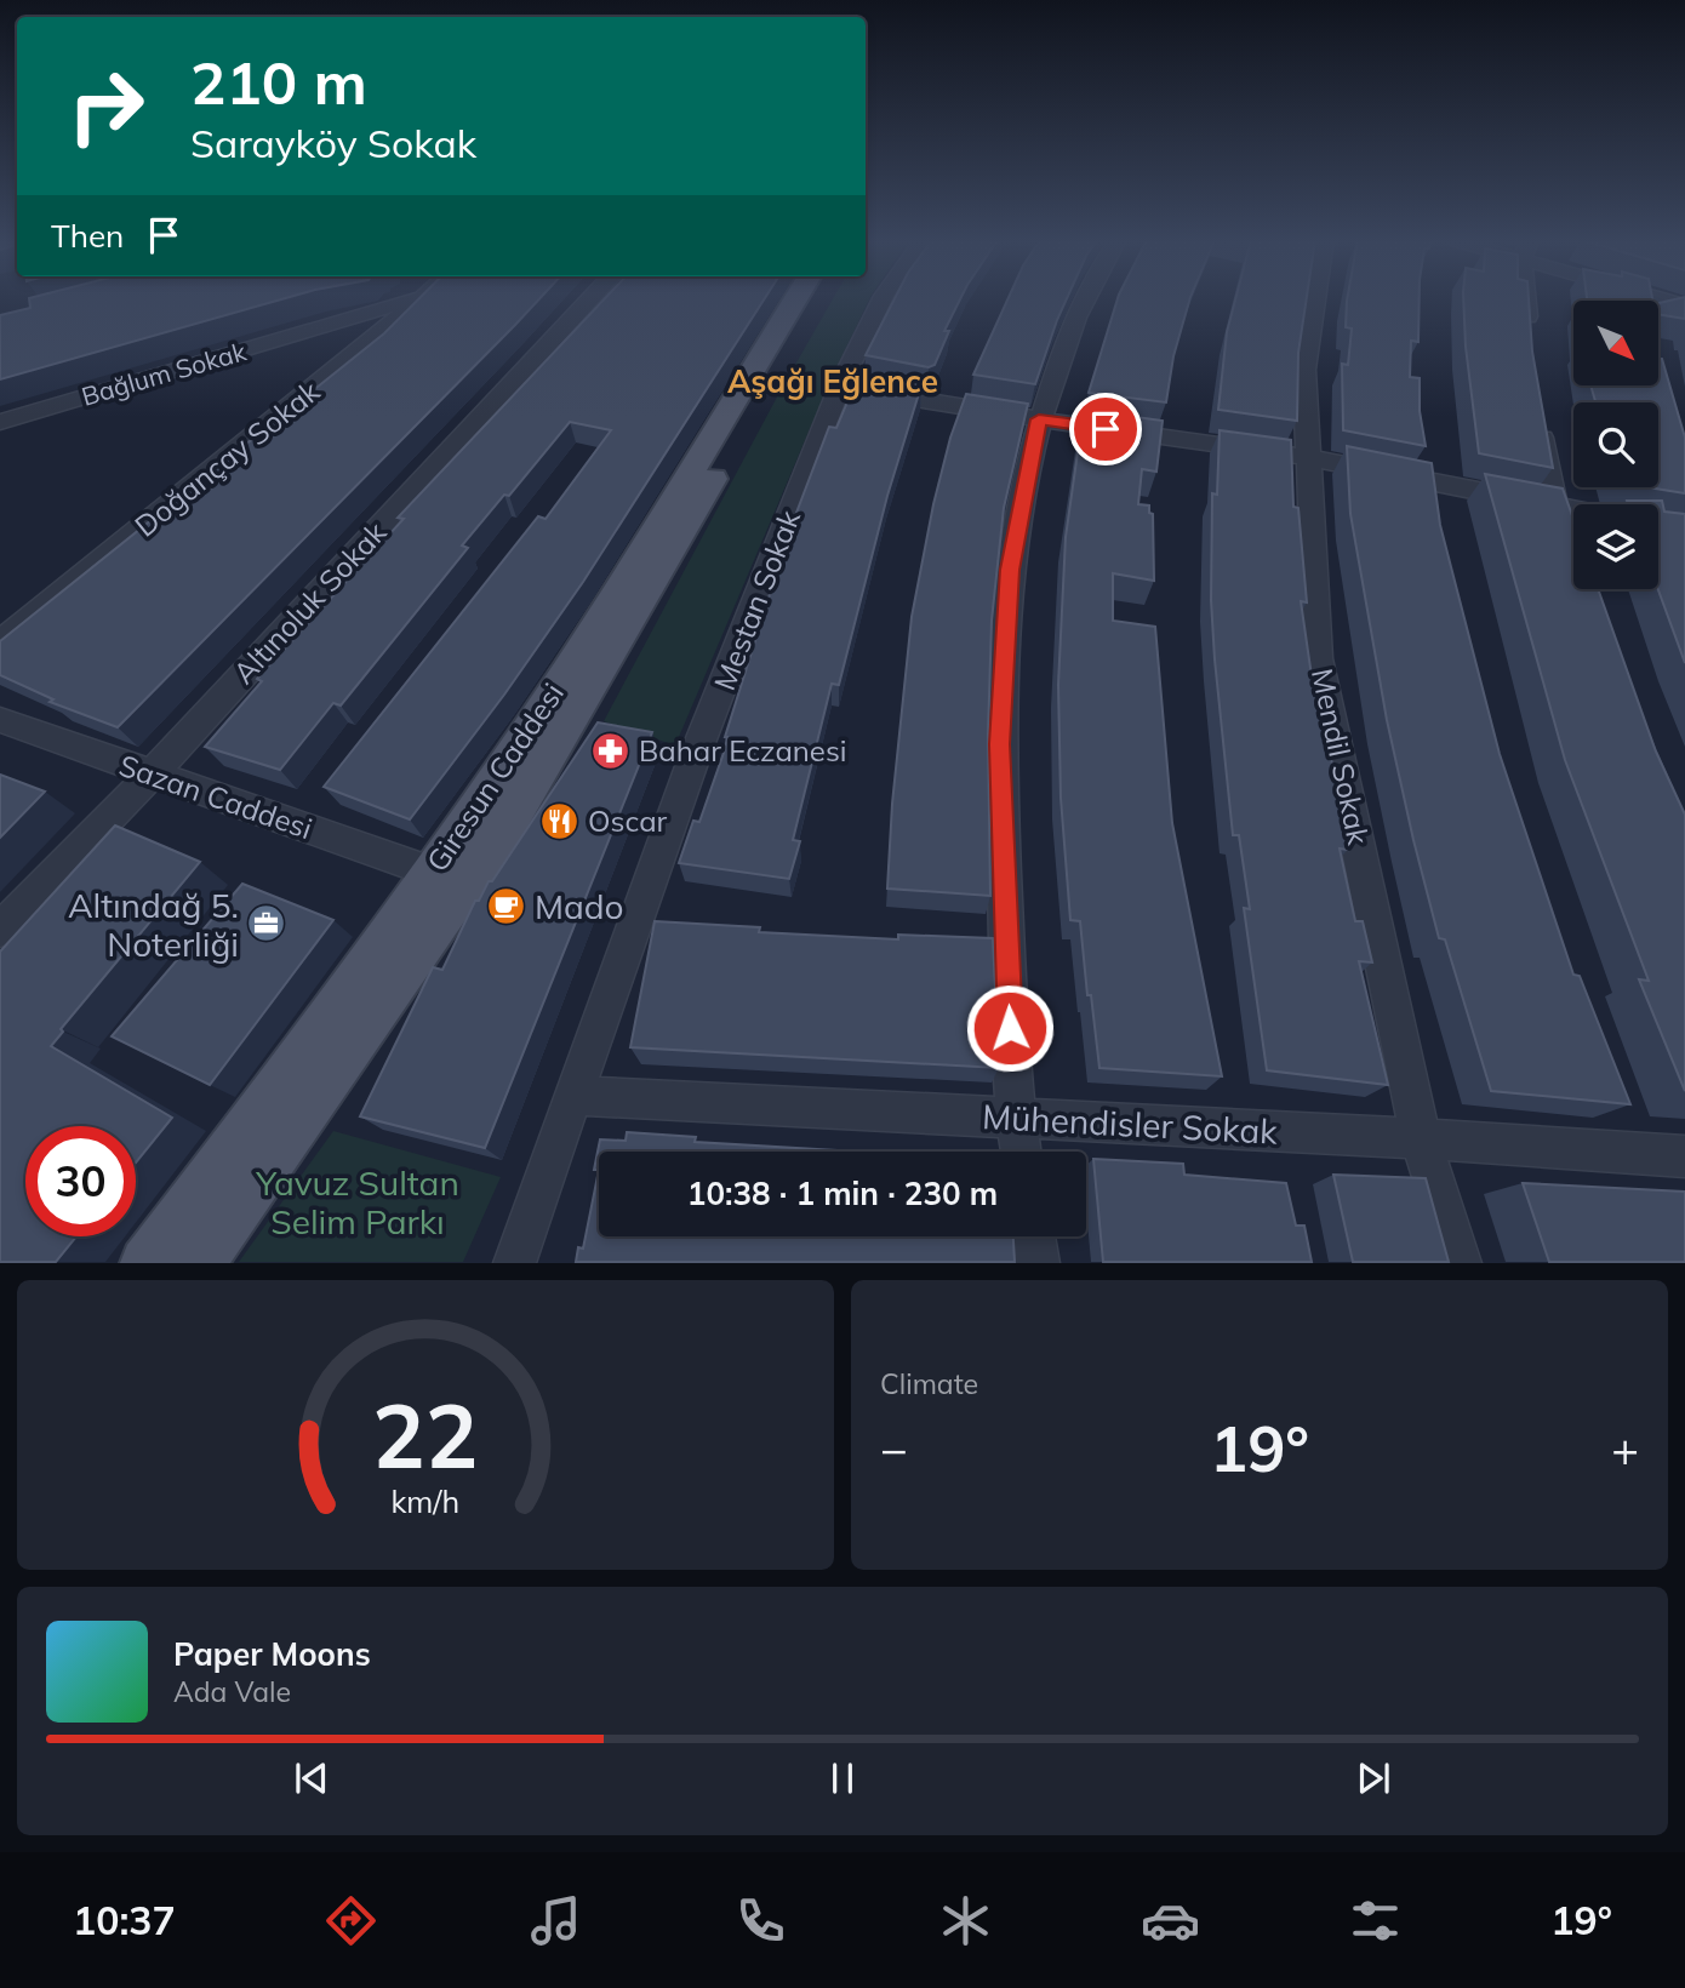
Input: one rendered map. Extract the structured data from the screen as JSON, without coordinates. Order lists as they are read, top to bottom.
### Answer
{
  "streets": {
    "main road": ["Giresun Caddesi"],
    "street": [
      "Bağlum Sokak",
      "Doğançay Sokak",
      "Mestan Sokak",
      "Altınoluk Sokak",
      "Mendil Sokak",
      "Sazan Caddesi",
      "Mühendisler Sokak"
    ]
  },
  "crossings": [
    ["Mestan Sokak", "Mühendisler Sokak"],
    ["Altınoluk Sokak", "Sazan Caddesi"],
    ["Mendil Sokak", "Mühendisler Sokak"],
    ["Giresun Caddesi", "Sazan Caddesi"]
  ],
  "districts": ["Aşağı Eğlence"],
  "parks": ["Yavuz Sultan Selim Parkı"],
  "places": {
    "pharmacy": ["Bahar Eczanesi"],
    "restaurant": ["Oscar"],
    "cafe": ["Mado"],
    "office": ["Altındağ 5. Noterliği"]
  },
  "north": "bottom right",
  "page": {
    "turn": ["210 m", "Sarayköy Sokak"],
    "then": "Then",
    "limit": "30",
    "trip": "10:38 · 1 min · 230 m",
    "tile": "Climate",
    "heat": ["−", "19°", "+"],
    "song": ["Paper Moons", "Ada Vale"],
    "tabs": ["10:37", "19°"],
    "gauge": ["22", "km/h"]
  }
}
